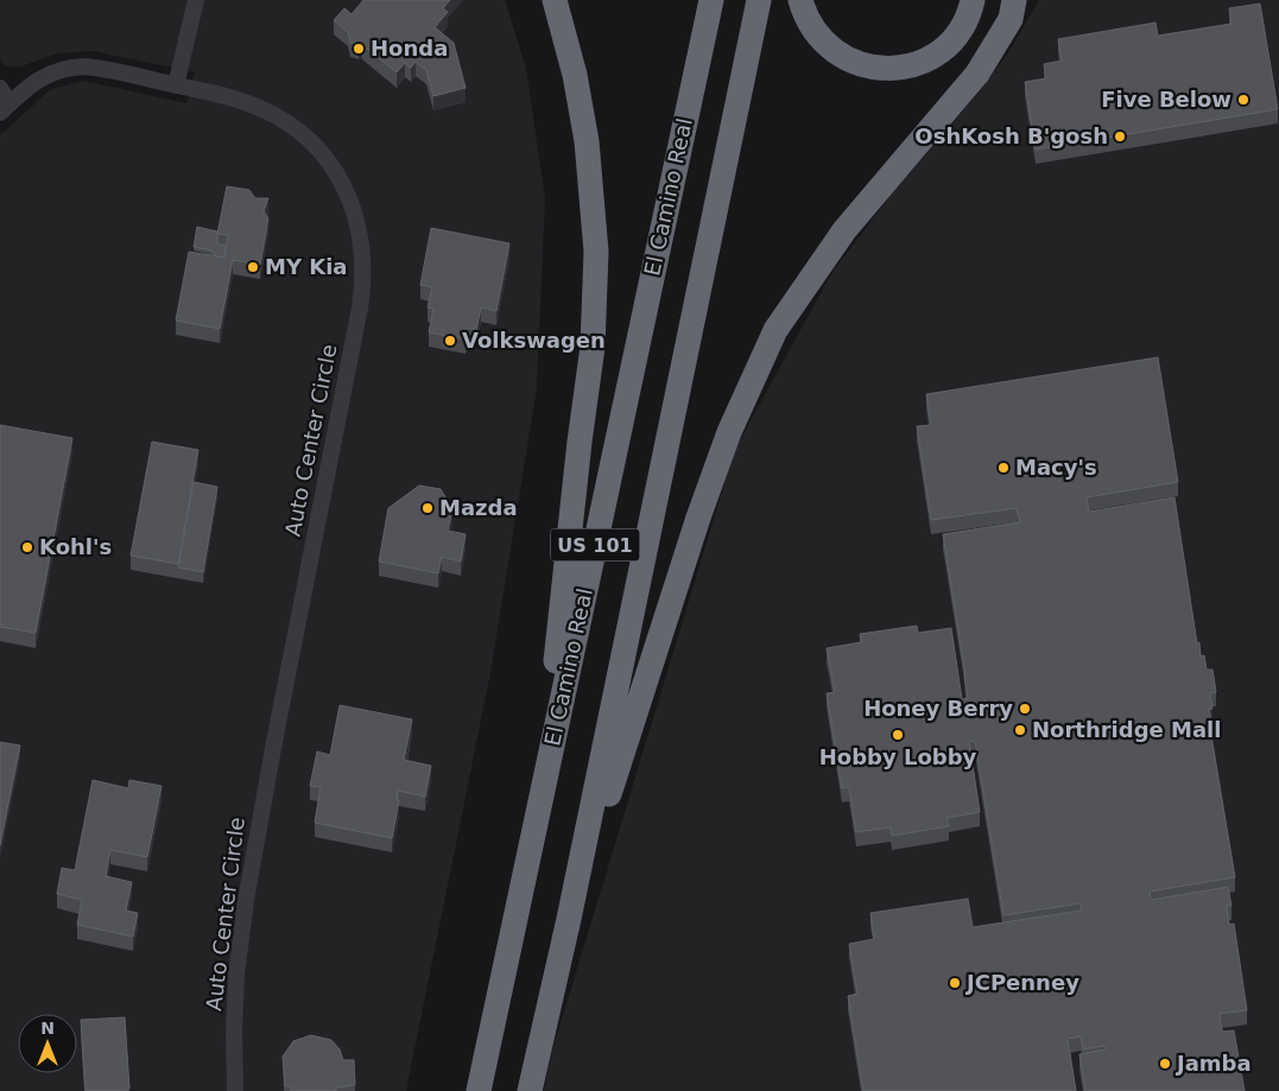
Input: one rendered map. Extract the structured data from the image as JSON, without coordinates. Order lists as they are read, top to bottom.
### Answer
{
  "streets": {
    "highway": ["El Camino Real", "US 101"],
    "street": ["Auto Center Circle"]
  },
  "places": [
    "Honda",
    "Five Below",
    "OshKosh B'gosh",
    "MY Kia",
    "Volkswagen",
    "Macy's",
    "Mazda",
    "Kohl's",
    "Honey Berry",
    "Northridge Mall",
    "Hobby Lobby",
    "JCPenney",
    "Jamba"
  ],
  "north": "top"
}
